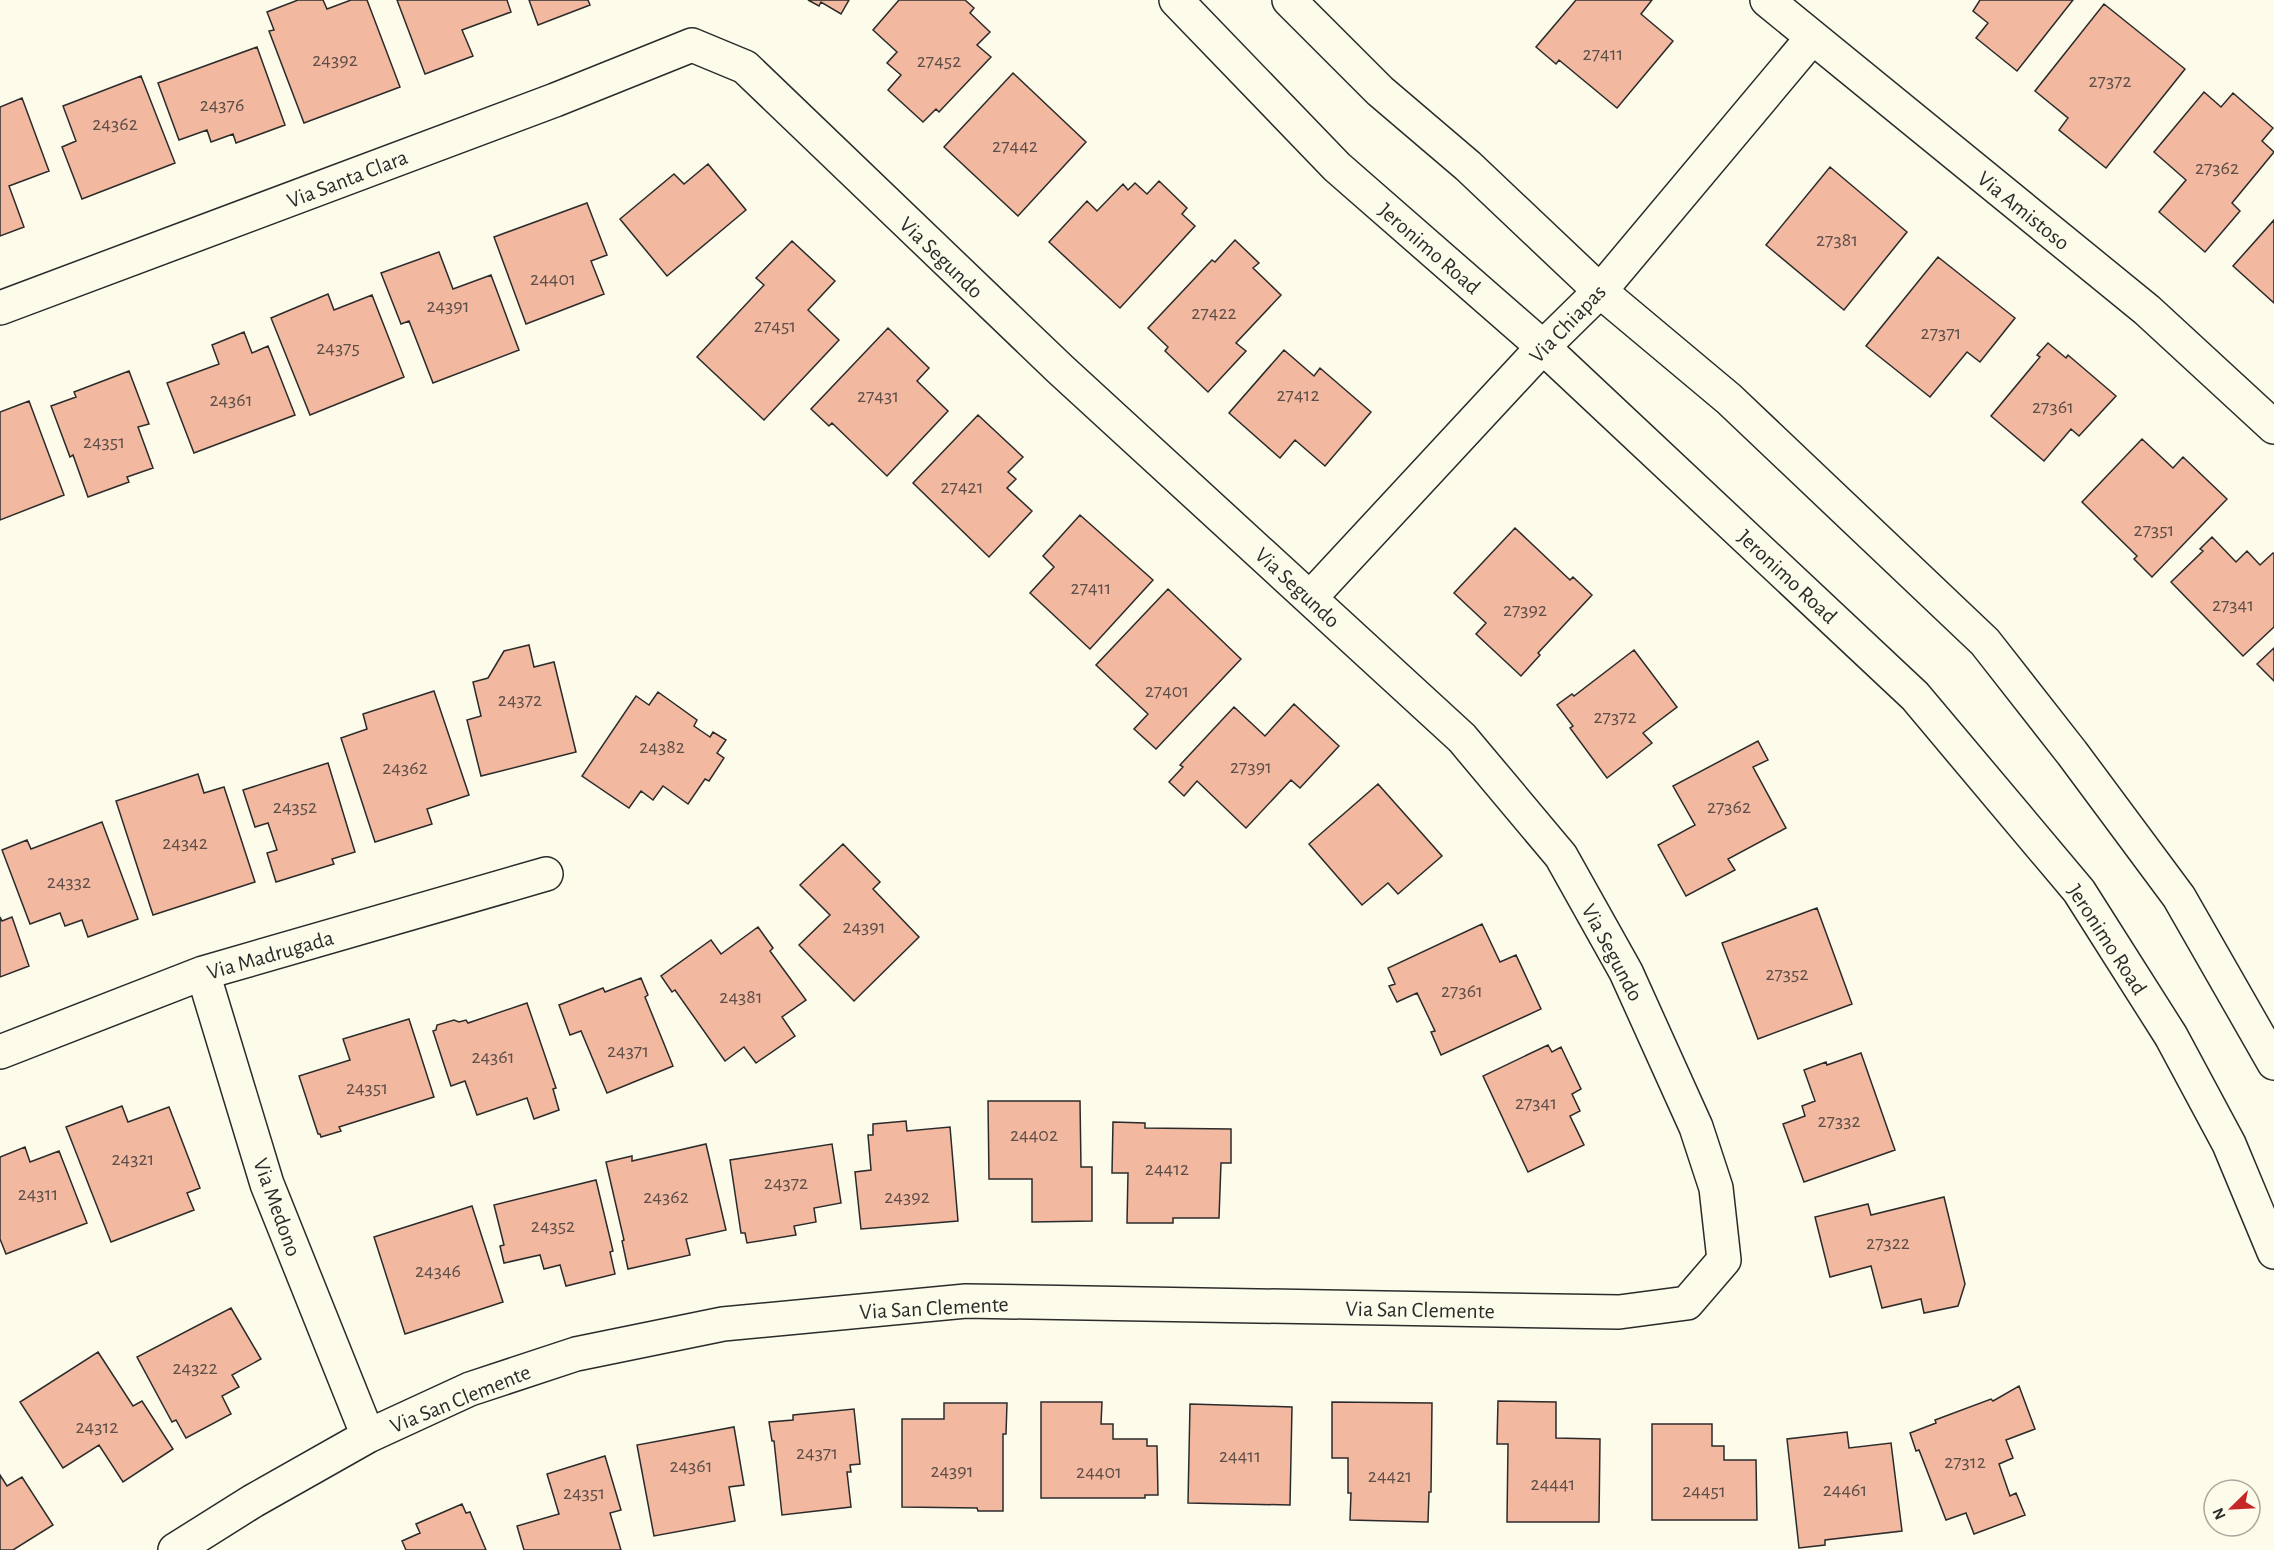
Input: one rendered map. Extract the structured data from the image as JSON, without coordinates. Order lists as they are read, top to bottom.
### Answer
{
  "streets": {
    "street": [
      "Via Santa Clara",
      "Via Amistoso",
      "Jeronimo Road",
      "Via Segundo",
      "Via Chiapas",
      "Via Madrugada",
      "Via Medono",
      "Via San Clemente"
    ]
  },
  "crossings": [
    ["Via Santa Clara", "Via Segundo"],
    ["Via Amistoso", "Via Chiapas"],
    ["Jeronimo Road", "Via Chiapas"],
    ["Via Segundo", "Via Chiapas"],
    ["Via Segundo", "Via San Clemente"],
    ["Via Madrugada", "Via Medono"],
    ["Via Medono", "Via San Clemente"]
  ],
  "house_numbers": [
    "27411",
    "24392",
    "27452",
    "27372",
    "24376",
    "24362",
    "27442",
    "27362",
    "27381",
    "24401",
    "24391",
    "27422",
    "27451",
    "27371",
    "24375",
    "27412",
    "27431",
    "24361",
    "27361",
    "24351",
    "27421",
    "27351",
    "27411",
    "27341",
    "27392",
    "27401",
    "24372",
    "27372",
    "24382",
    "27391",
    "24362",
    "24352",
    "27362",
    "24342",
    "24332",
    "24391",
    "27352",
    "27361",
    "24381",
    "24371",
    "24361",
    "24351",
    "27341",
    "27332",
    "24402",
    "24321",
    "24412",
    "24372",
    "24311",
    "24362",
    "24392",
    "24352",
    "27322",
    "24346",
    "24322",
    "24312",
    "24371",
    "24411",
    "27312",
    "24361",
    "24391",
    "24401",
    "24421",
    "24441",
    "24461",
    "24451",
    "24351"
  ],
  "north": "bottom left"
}
